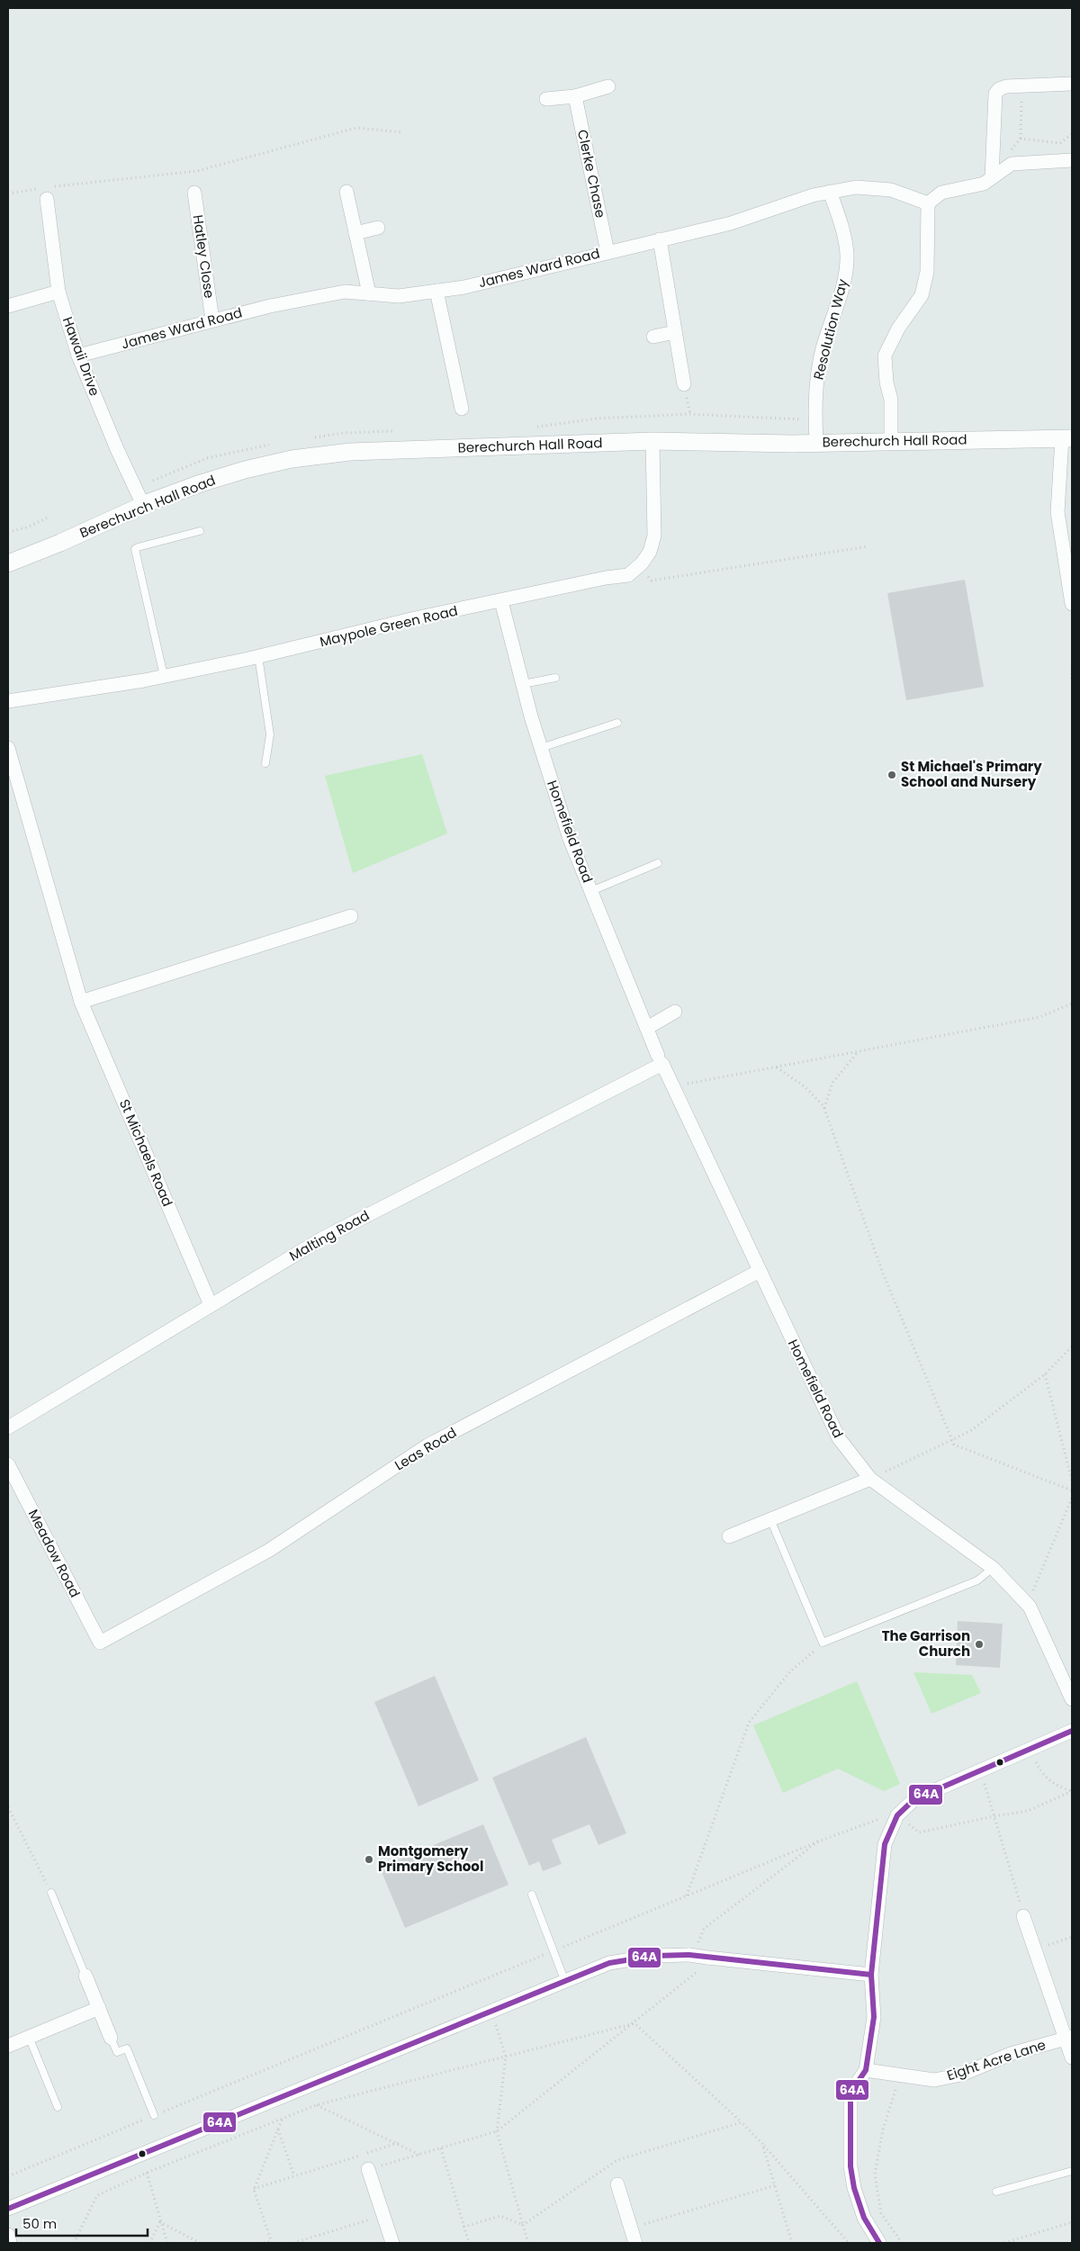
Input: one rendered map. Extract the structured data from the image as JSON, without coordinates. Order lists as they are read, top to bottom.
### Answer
{
  "streets": {
    "street": [
      "Clerke Chase",
      "Hatley Close",
      "James Ward Road",
      "Resolution Way",
      "Hawaii Drive",
      "Berechurch Hall Road",
      "Maypole Green Road",
      "Homefield Road",
      "St Michaels Road",
      "Malting Road",
      "Leas Road",
      "Meadow Road",
      "Eight Acre Lane"
    ]
  },
  "crossings": [
    ["Clerke Chase", "James Ward Road"],
    ["Hatley Close", "James Ward Road"],
    ["James Ward Road", "Resolution Way"],
    ["James Ward Road", "Hawaii Drive"],
    ["Resolution Way", "Berechurch Hall Road"],
    ["Hawaii Drive", "Berechurch Hall Road"],
    ["Berechurch Hall Road", "Maypole Green Road"],
    ["Maypole Green Road", "Homefield Road"],
    ["Homefield Road", "Malting Road"],
    ["Homefield Road", "Leas Road"],
    ["St Michaels Road", "Malting Road"],
    ["Leas Road", "Meadow Road"]
  ],
  "places": ["St Michael's Primary School and Nursery", "The Garrison Church", "Montgomery Primary School"],
  "lines": ["transit line 64A"],
  "scale_bar": "50 m"
}
